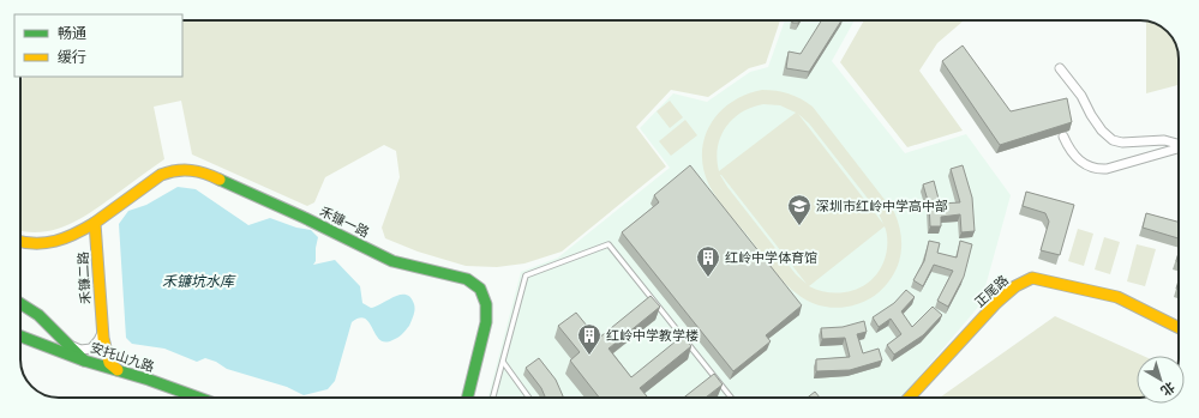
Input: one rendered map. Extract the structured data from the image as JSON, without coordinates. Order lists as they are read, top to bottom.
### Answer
{
  "streets": {
    "street": [
      "禾镰一路",
      "禾镰二路",
      "正尾路",
      "安托山九路"
    ]
  },
  "crossings": [
    ["禾镰一路", "禾镰二路"],
    ["禾镰二路", "安托山九路"]
  ],
  "water": ["禾镰坑水库"],
  "places": {
    "school or university": ["深圳市红岭中学高中部"],
    "building": ["红岭中学体育馆", "红岭中学教学楼"]
  },
  "legend": ["畅通", "缓行"],
  "north": "bottom right"
}
